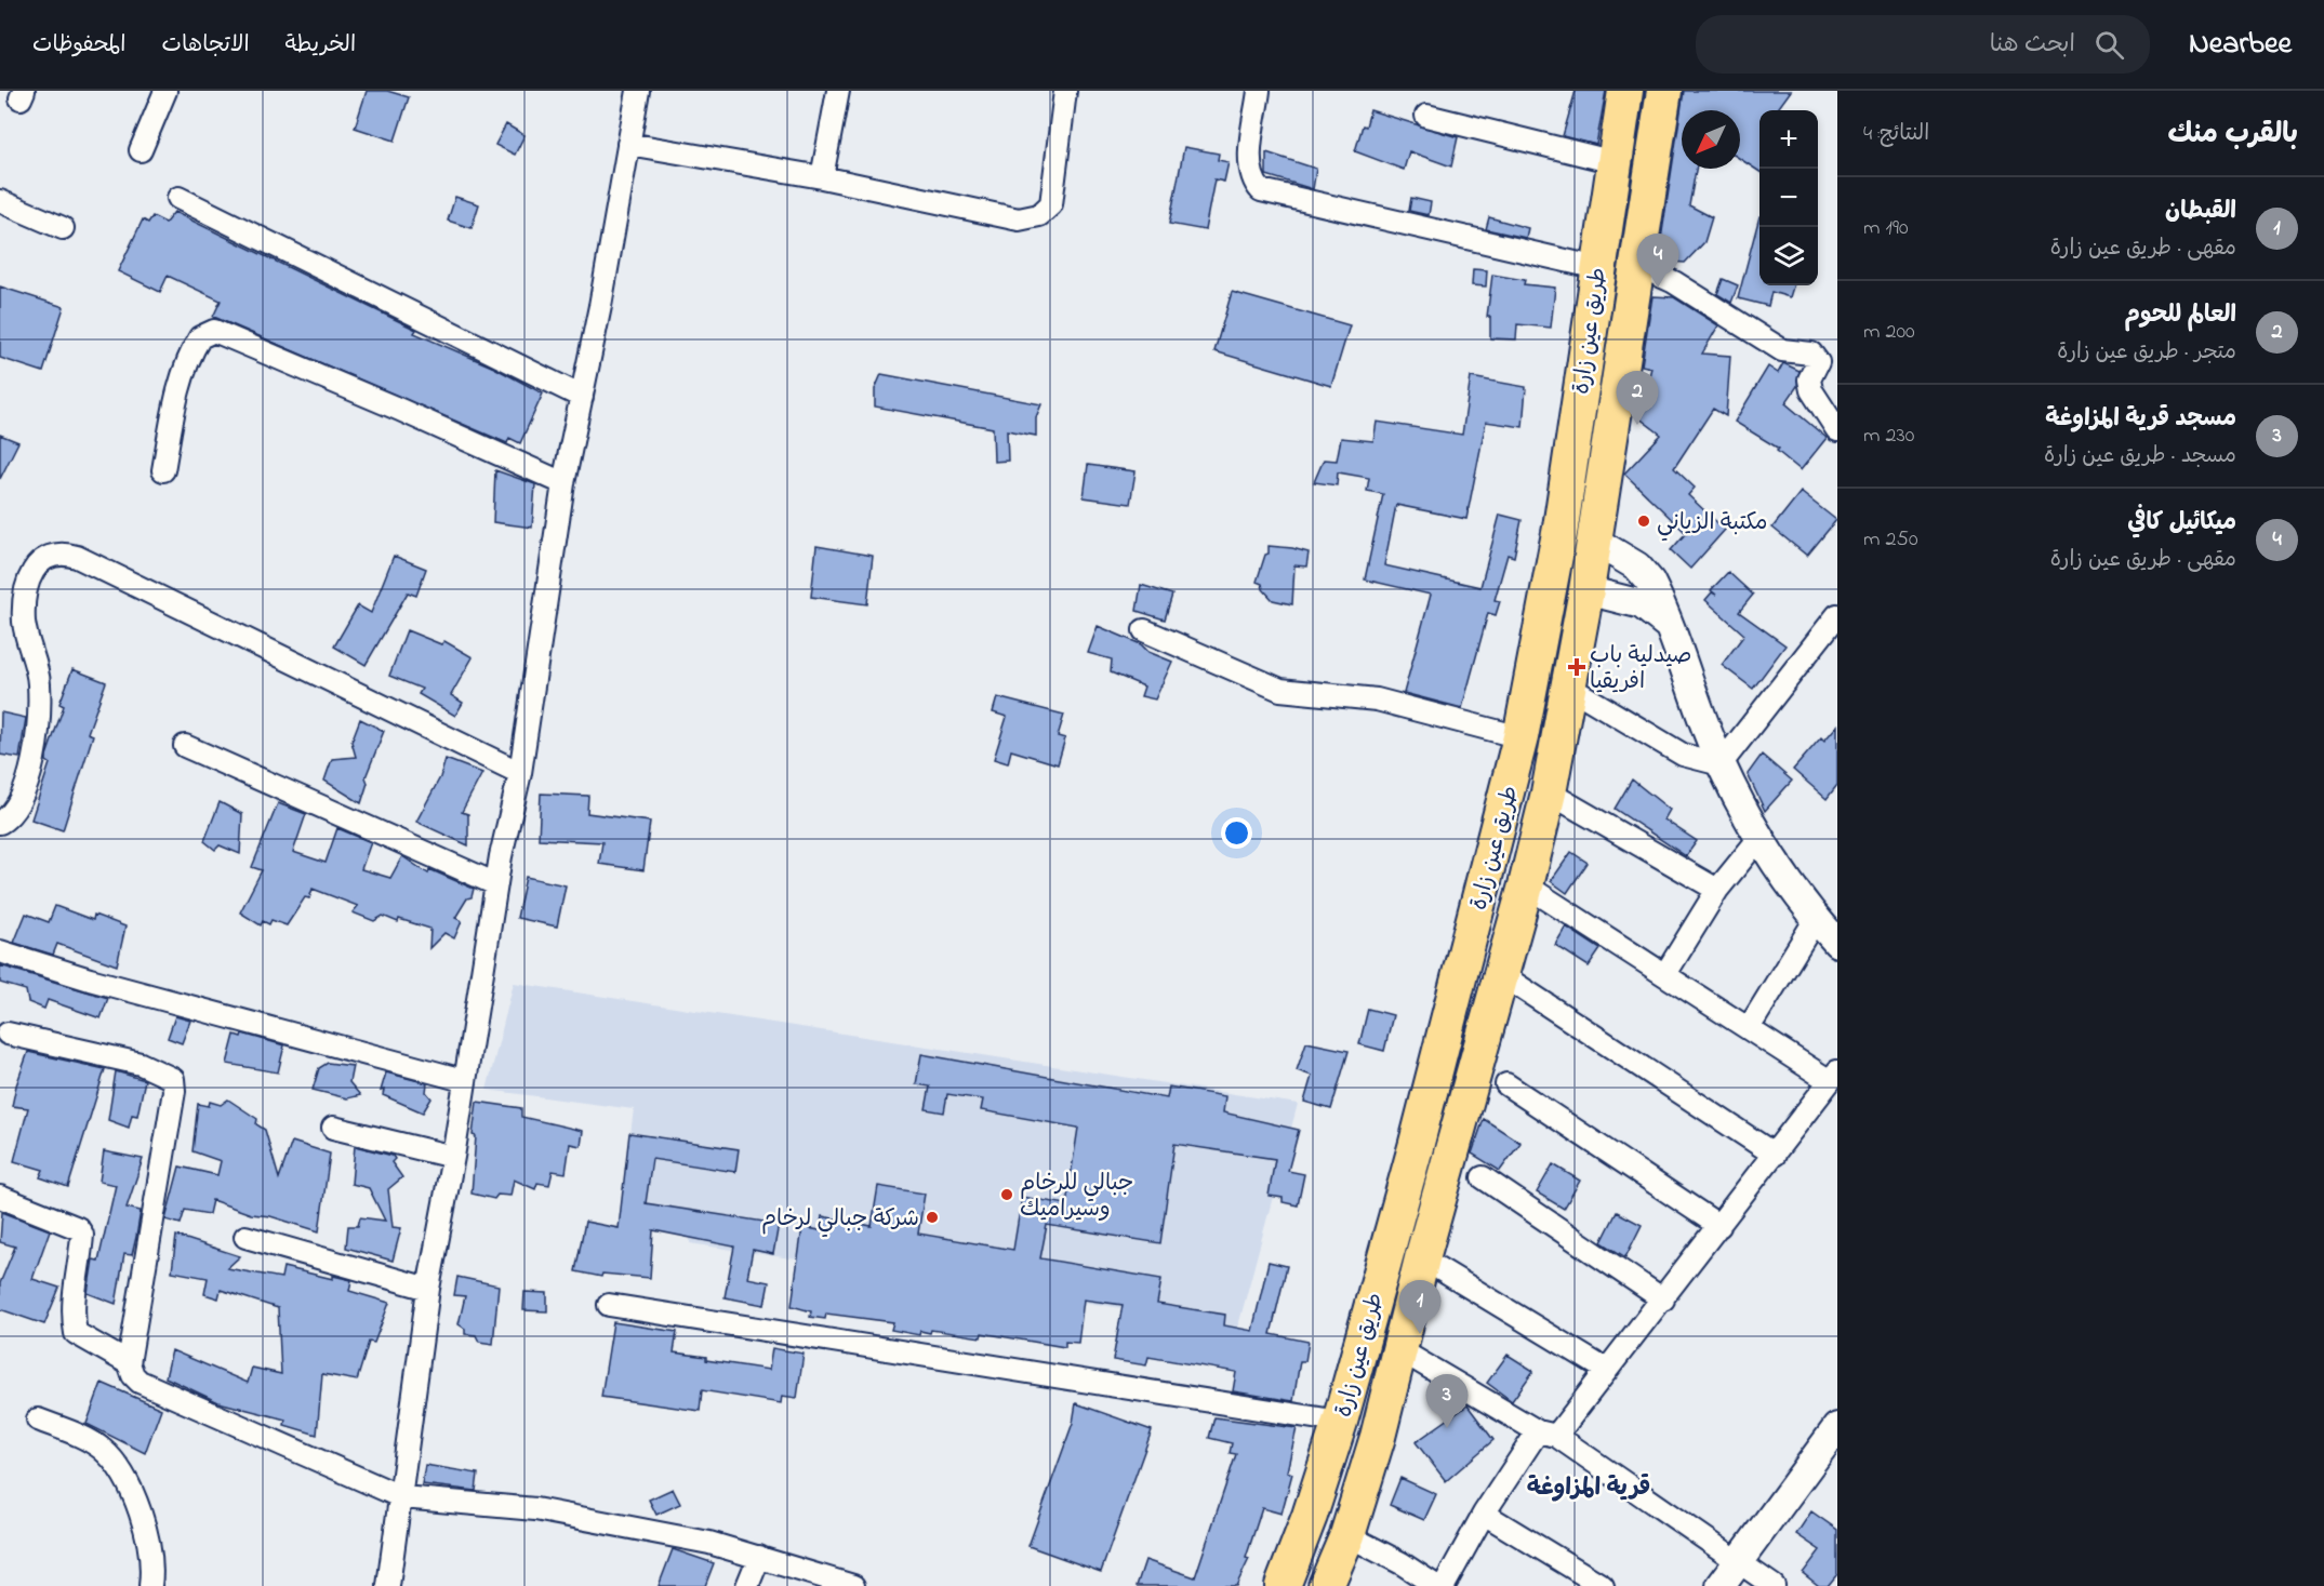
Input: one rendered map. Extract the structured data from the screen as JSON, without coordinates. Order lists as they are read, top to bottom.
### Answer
{
  "streets": {
    "main road": ["طريق عين زارة"]
  },
  "districts": ["قرية المزاوغة"],
  "places": {
    "other": ["مكتبة الزياني", "جبالي للرخام وسيراميك", "شركة جبالي لرخام"],
    "health": ["صيدلية باب افريقيا"]
  },
  "north": "bottom left",
  "page": {
    "header": "Nearbee",
    "search": "ابحث هنا",
    "nav": ["الخريطة", "الاتجاهات", "المحفوظات"],
    "heading": ["بالقرب منك", "النتائج: 4"],
    "map_buttons": ["+", "−"],
    "list": [
      {
        "mark": "1",
        "name": "القبطان",
        "note": "مقهى · طريق عين زارة",
        "value": "190 m"
      },
      {
        "mark": "2",
        "name": "العالم للحوم",
        "note": "متجر · طريق عين زارة",
        "value": "200 m"
      },
      {
        "mark": "3",
        "name": "مسجد قرية المزاوغة",
        "note": "مسجد · طريق عين زارة",
        "value": "230 m"
      },
      {
        "mark": "4",
        "name": "ميكائيل كافي",
        "note": "مقهى · طريق عين زارة",
        "value": "250 m"
      }
    ],
    "pins": [
      "4",
      "2",
      "1",
      "3"
    ]
  }
}
